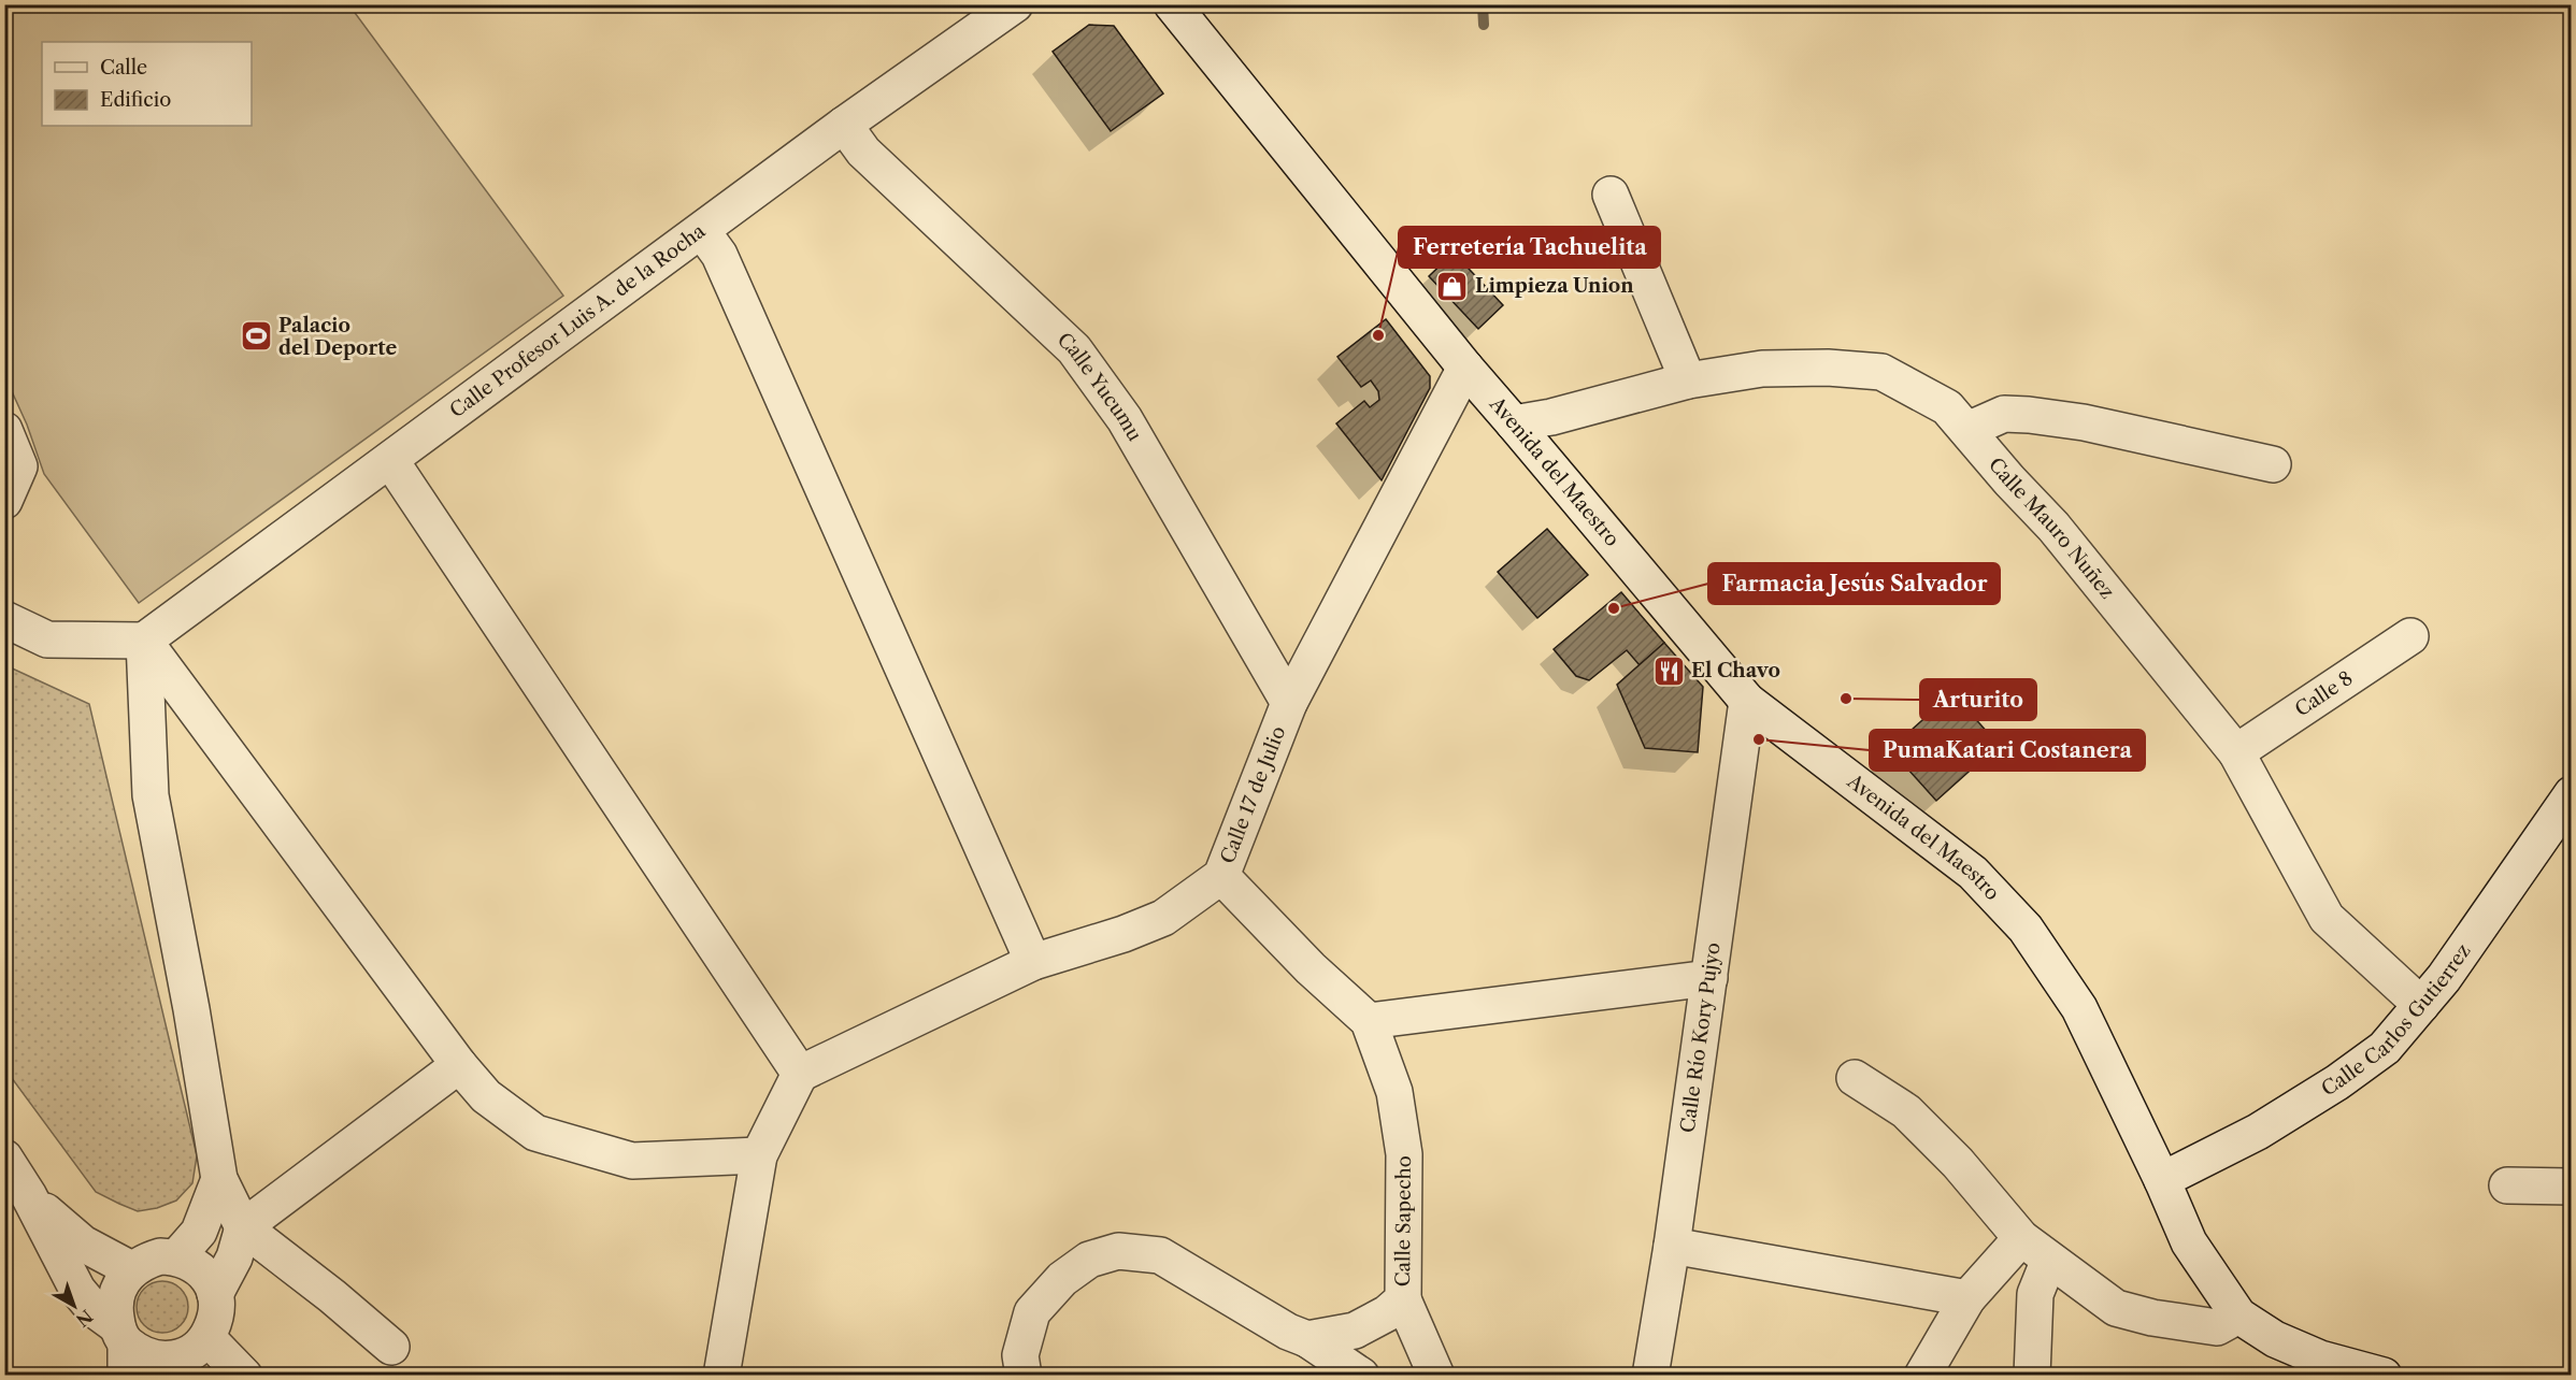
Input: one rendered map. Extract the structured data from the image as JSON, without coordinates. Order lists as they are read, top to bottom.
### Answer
{
  "streets": {
    "street": [
      "Calle Profesor Luis A. de la Rocha",
      "Calle Yucumu",
      "Avenida del Maestro",
      "Calle Mauro Nuñez",
      "Calle 8",
      "Calle 17 de Julio",
      "Calle Carlos Gutierrez",
      "Calle Río Kory Pujyo",
      "Calle Sapecho"
    ]
  },
  "crossings": [
    ["Calle Profesor Luis A. de la Rocha", "Calle Yucumu"],
    ["Calle Yucumu", "Calle 17 de Julio"],
    ["Avenida del Maestro", "Calle Mauro Nuñez"],
    ["Avenida del Maestro", "Calle 17 de Julio"],
    ["Avenida del Maestro", "Calle Carlos Gutierrez"],
    ["Avenida del Maestro", "Calle Río Kory Pujyo"],
    ["Calle Mauro Nuñez", "Calle 8"],
    ["Calle Mauro Nuñez", "Calle Carlos Gutierrez"],
    ["Calle 17 de Julio", "Calle Sapecho"]
  ],
  "places": {
    "shop": ["Limpieza Union"],
    "other": [
      "Ferretería Tachuelita",
      "Farmacia Jesús Salvador",
      "Arturito",
      "PumaKatari Costanera"
    ],
    "sports": ["Palacio del Deporte"],
    "restaurant": ["El Chavo"]
  },
  "legend": ["Calle", "Edificio"],
  "north": "bottom right"
}
